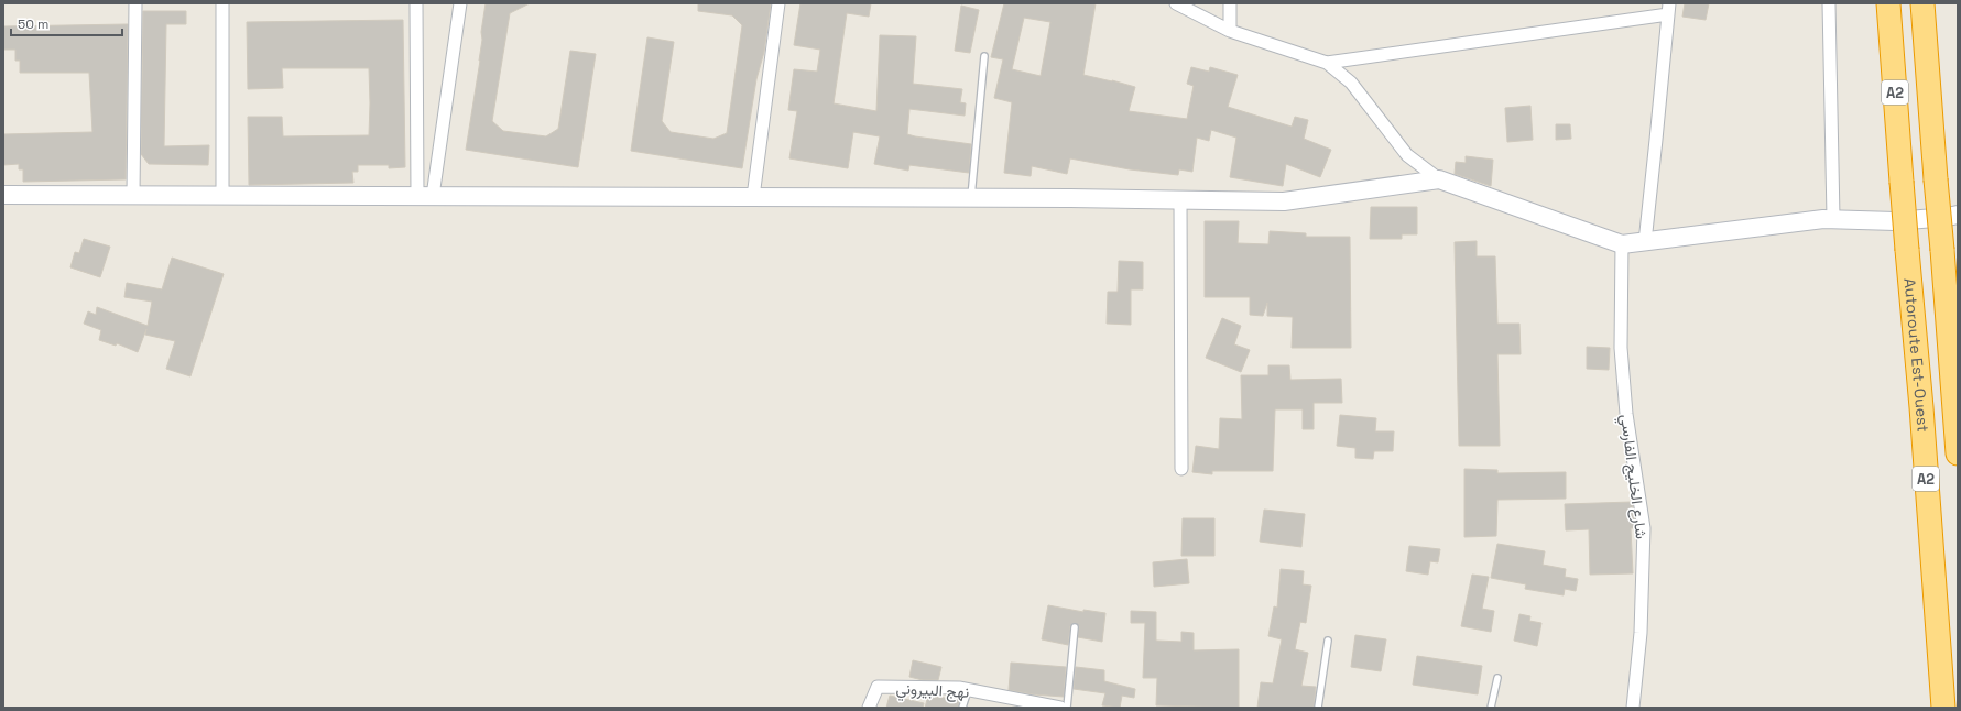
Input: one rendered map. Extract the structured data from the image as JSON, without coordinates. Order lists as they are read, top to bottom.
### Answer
{
  "streets": {
    "highway": ["A2", "Autoroute Est-Ouest"],
    "street": ["شارع الخليج الفارسي", "نهج البيروني"]
  },
  "scale_bar": "50 m"
}
